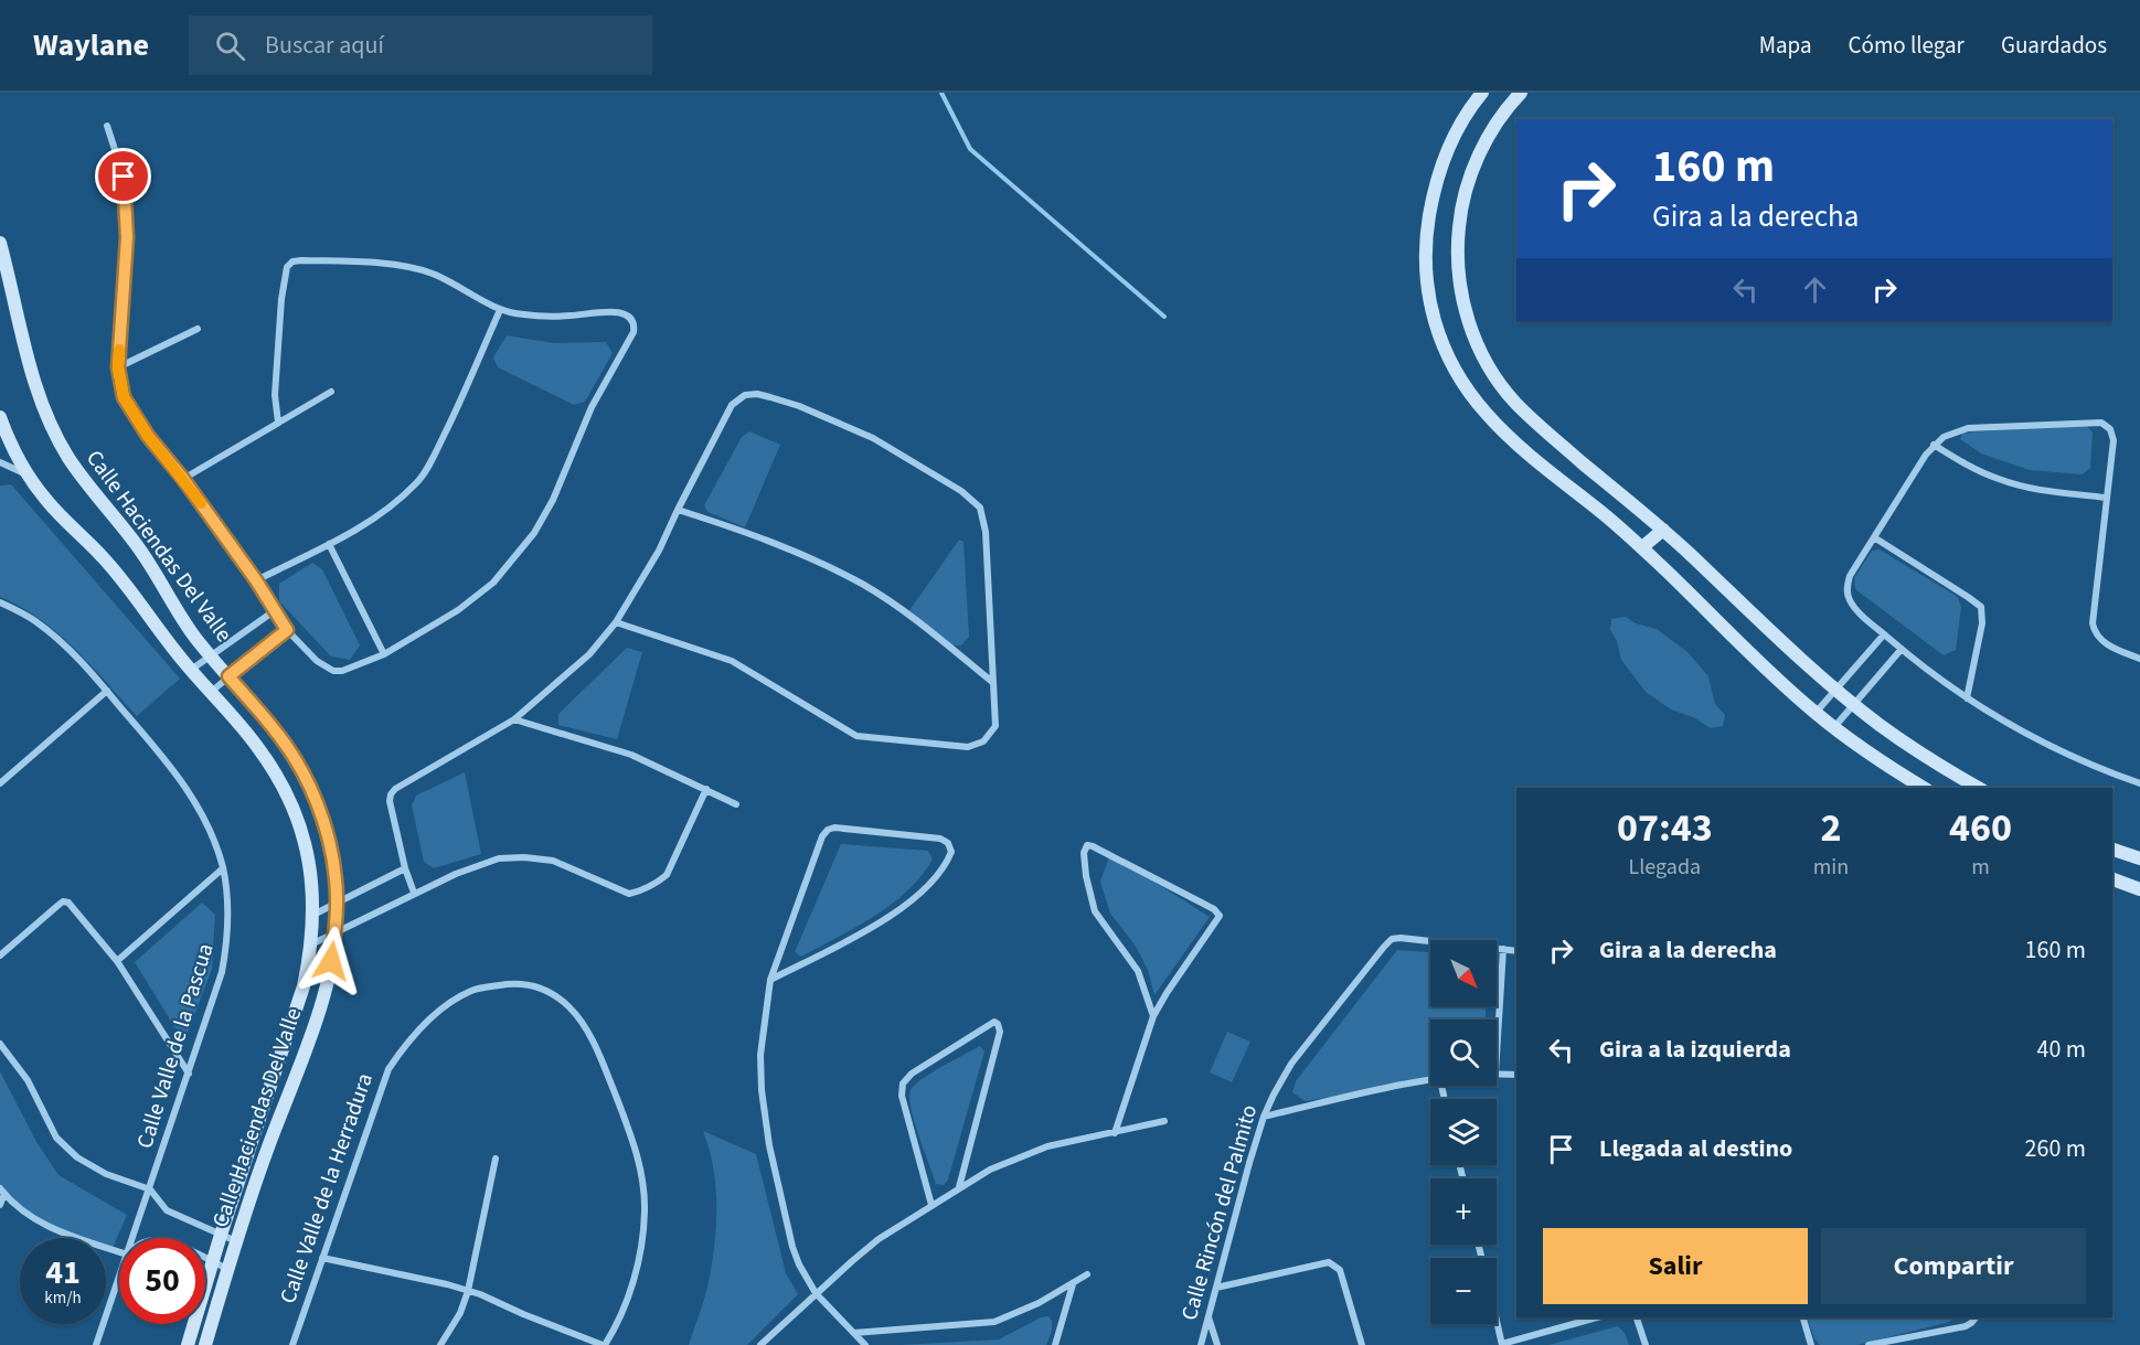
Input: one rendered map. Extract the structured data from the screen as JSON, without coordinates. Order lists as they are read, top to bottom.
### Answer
{
  "streets": {
    "main road": ["Calle Haciendas Del Valle"],
    "street": ["Calle Valle de la Pascua", "Calle Valle de la Herradura", "Calle Rincón del Palmito"]
  },
  "north": "bottom right",
  "page": {
    "header": "Waylane",
    "search": "Buscar aquí",
    "nav": ["Mapa", "Cómo llegar", "Guardados"],
    "turn": ["160 m", "Gira a la derecha"],
    "eta": [
      "07:43",
      "Llegada",
      "2",
      "min",
      "460",
      "m"
    ],
    "list": [
      {
        "name": "Gira a la derecha",
        "value": "160 m"
      },
      {
        "name": "Gira a la izquierda",
        "value": "40 m"
      },
      {
        "name": "Llegada al destino",
        "value": "260 m"
      }
    ],
    "map_buttons": ["+", "−"],
    "buttons": ["Salir", "Compartir"],
    "speed": "41 km/h",
    "limit": "50"
  }
}
